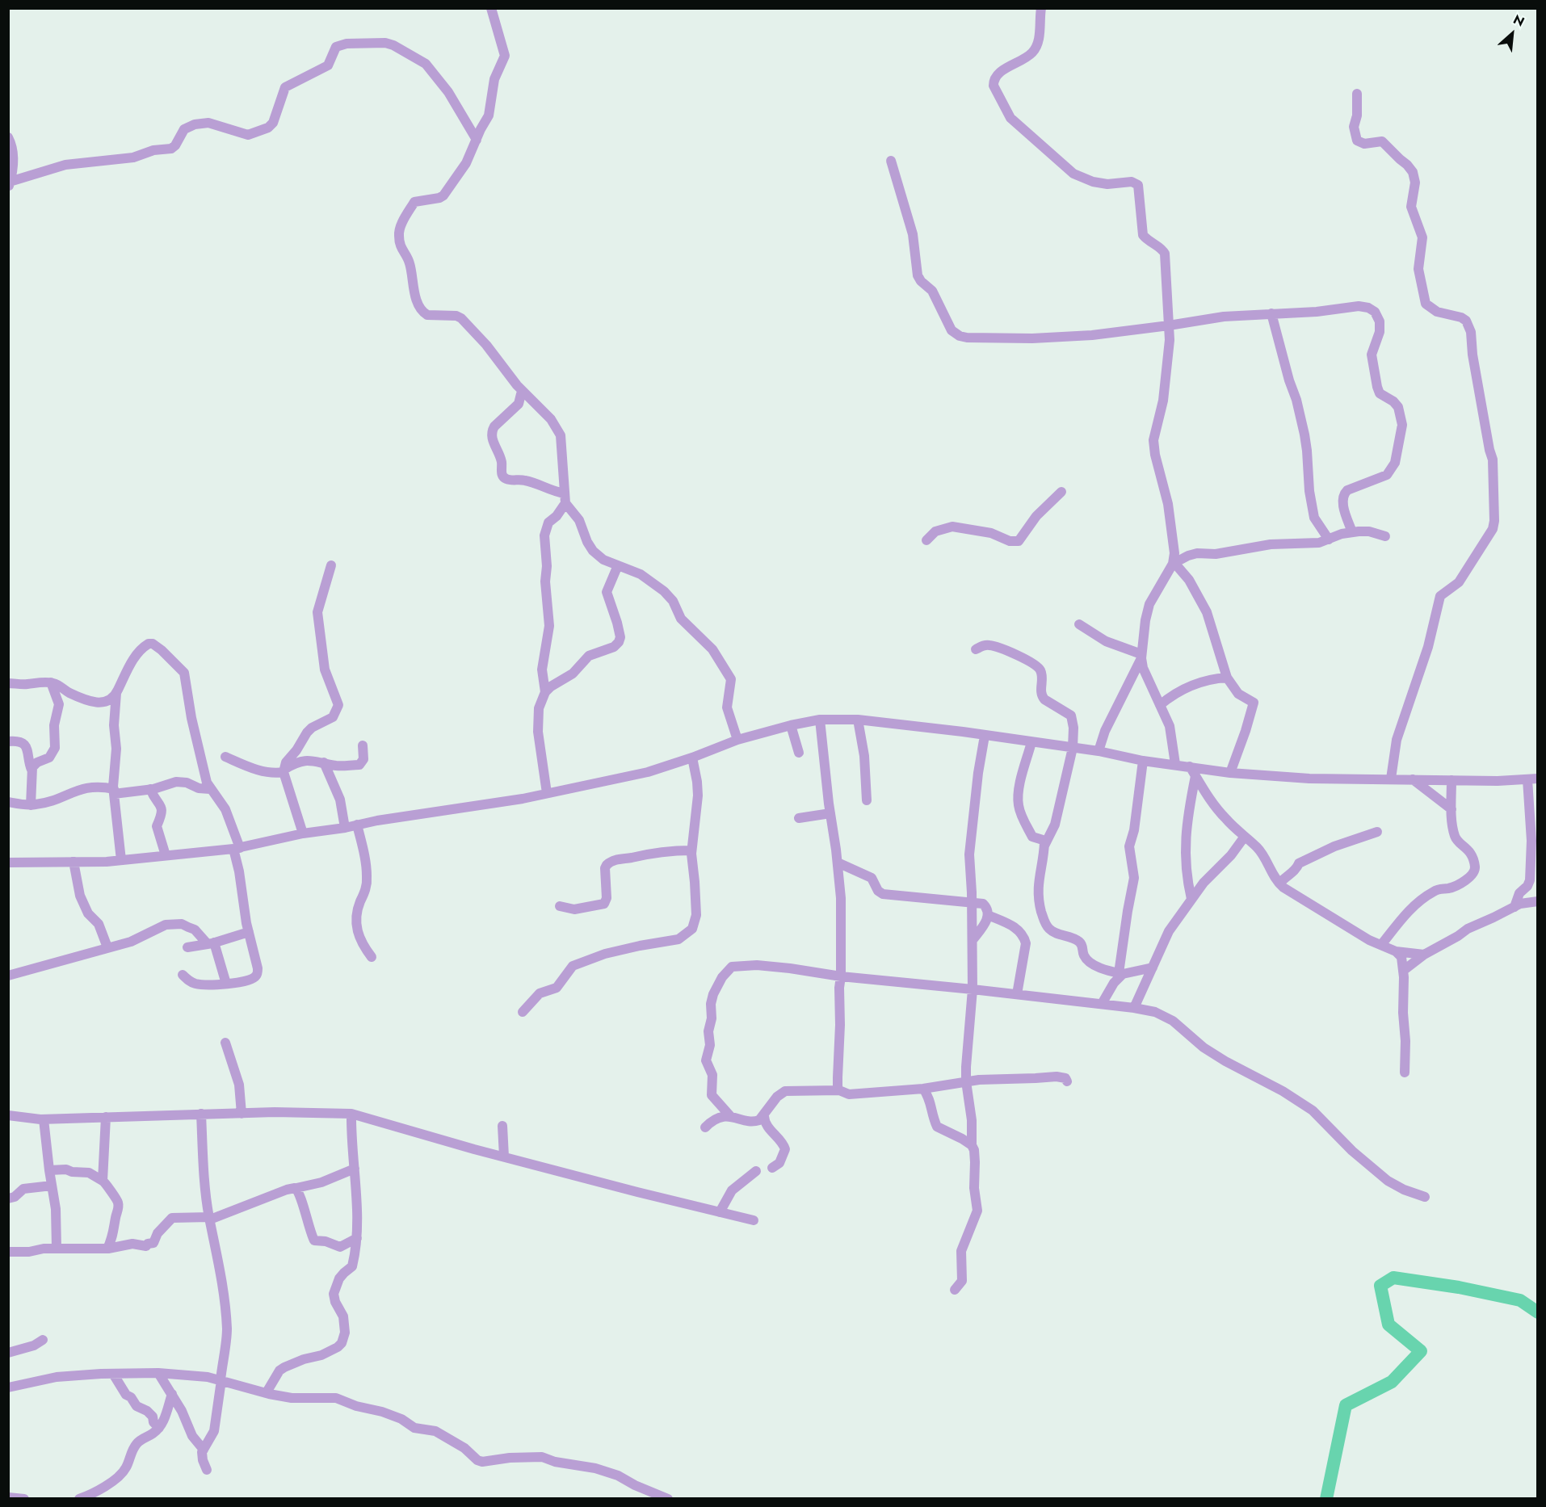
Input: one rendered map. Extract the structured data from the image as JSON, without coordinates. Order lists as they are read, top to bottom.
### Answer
{
  "north": "top right"
}
